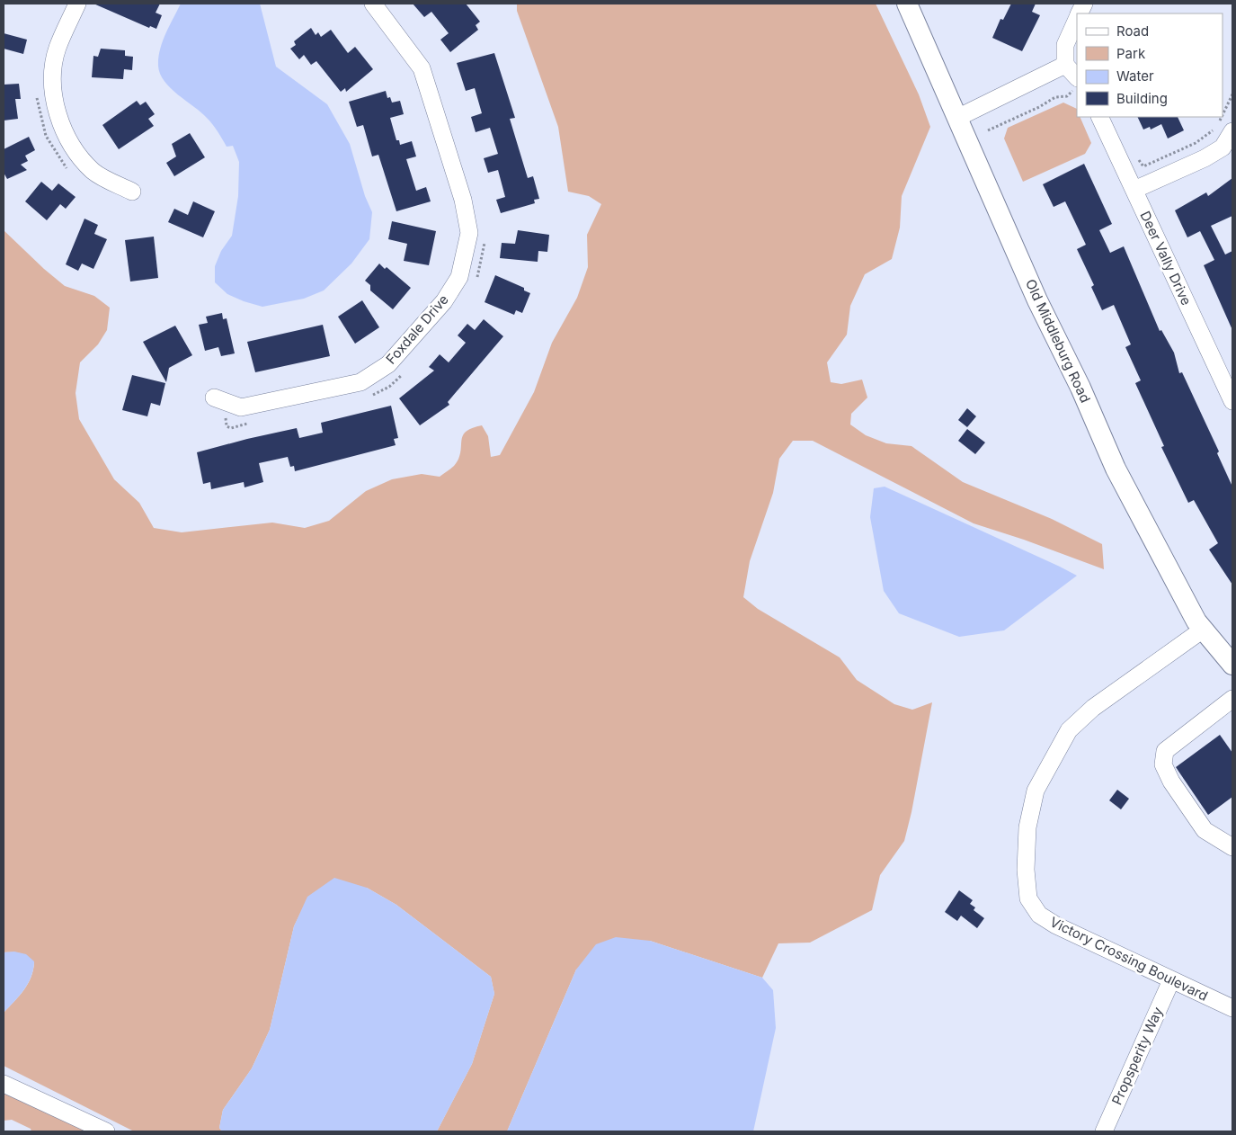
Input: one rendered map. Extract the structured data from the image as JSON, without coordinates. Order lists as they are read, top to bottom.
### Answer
{
  "streets": {
    "main road": ["Old Middleburg Road"],
    "street": [
      "Deer Vally Drive",
      "Foxdale Drive",
      "Victory Crossing Boulevard",
      "Propsperity Way"
    ]
  },
  "crossings": [
    ["Old Middleburg Road", "Victory Crossing Boulevard"],
    ["Victory Crossing Boulevard", "Propsperity Way"]
  ],
  "legend": [
    "Road",
    "Park",
    "Water",
    "Building"
  ]
}
